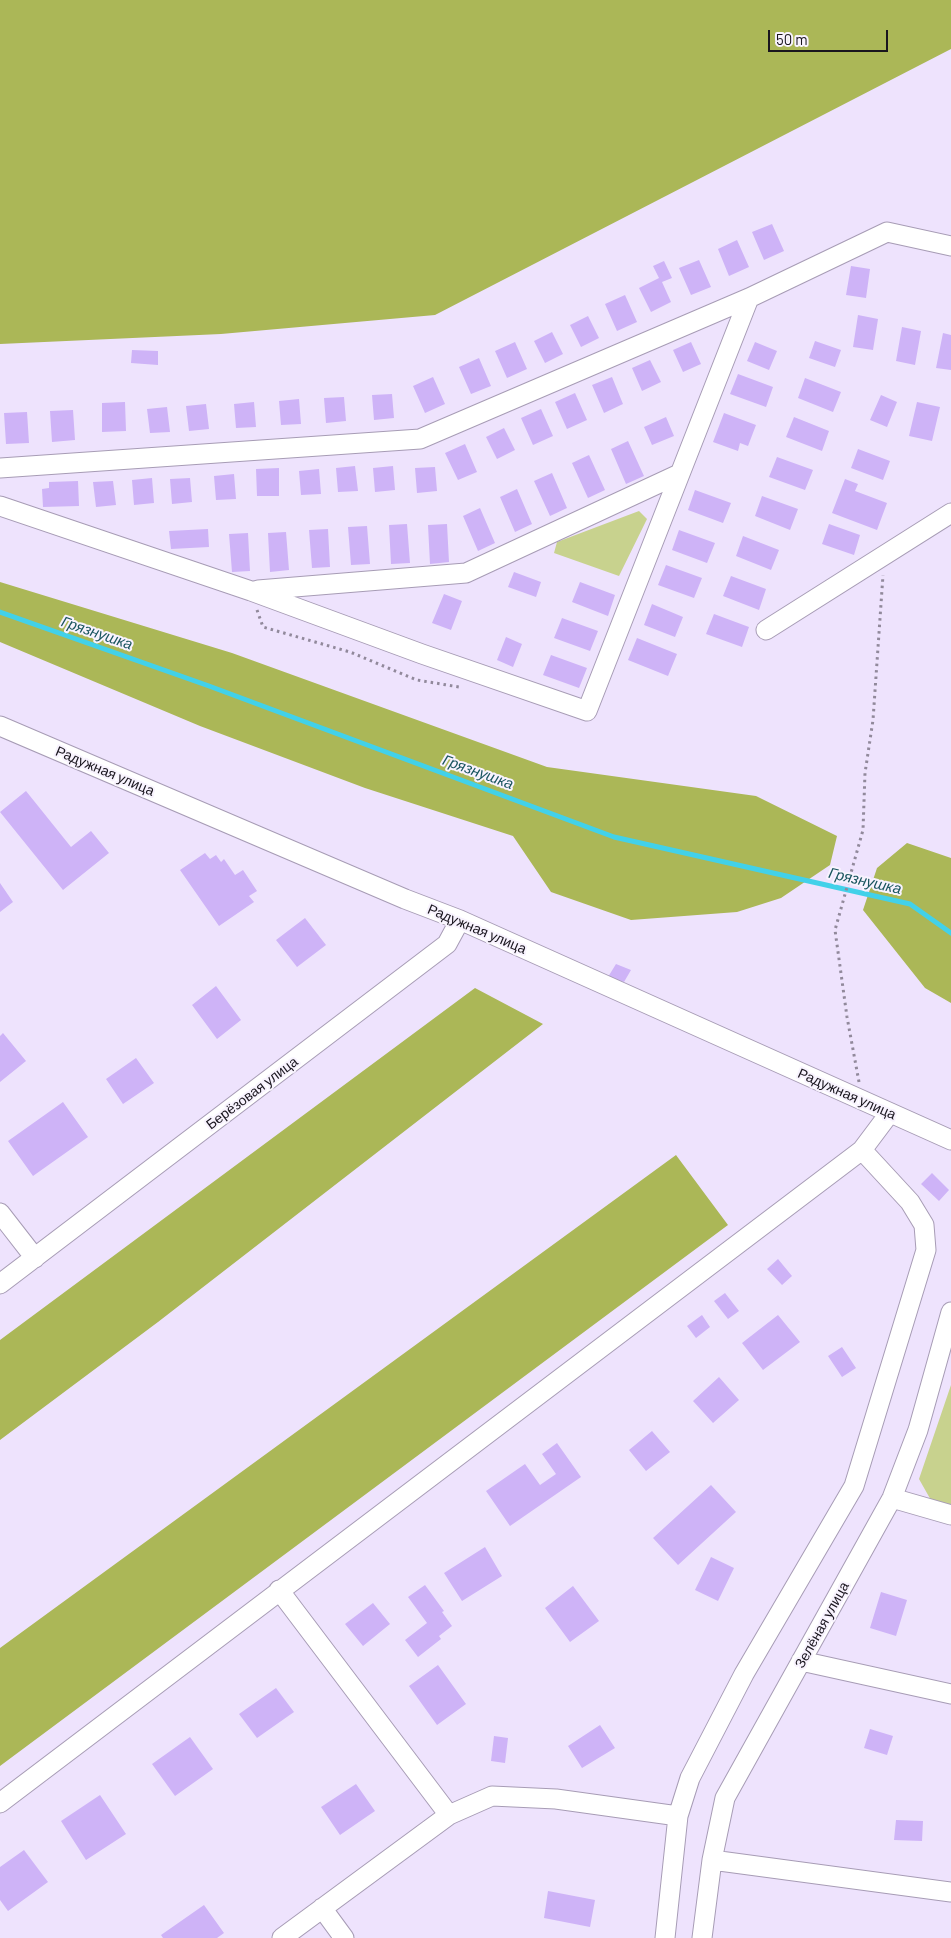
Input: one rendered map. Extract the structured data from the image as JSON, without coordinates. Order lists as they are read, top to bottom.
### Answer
{
  "streets": {
    "street": ["Радужная улица", "Берёзовая улица", "Зелёная улица"]
  },
  "crossings": [
    ["Радужная улица", "Берёзовая улица"]
  ],
  "water": ["Грязнушка"],
  "scale_bar": "50 m"
}
